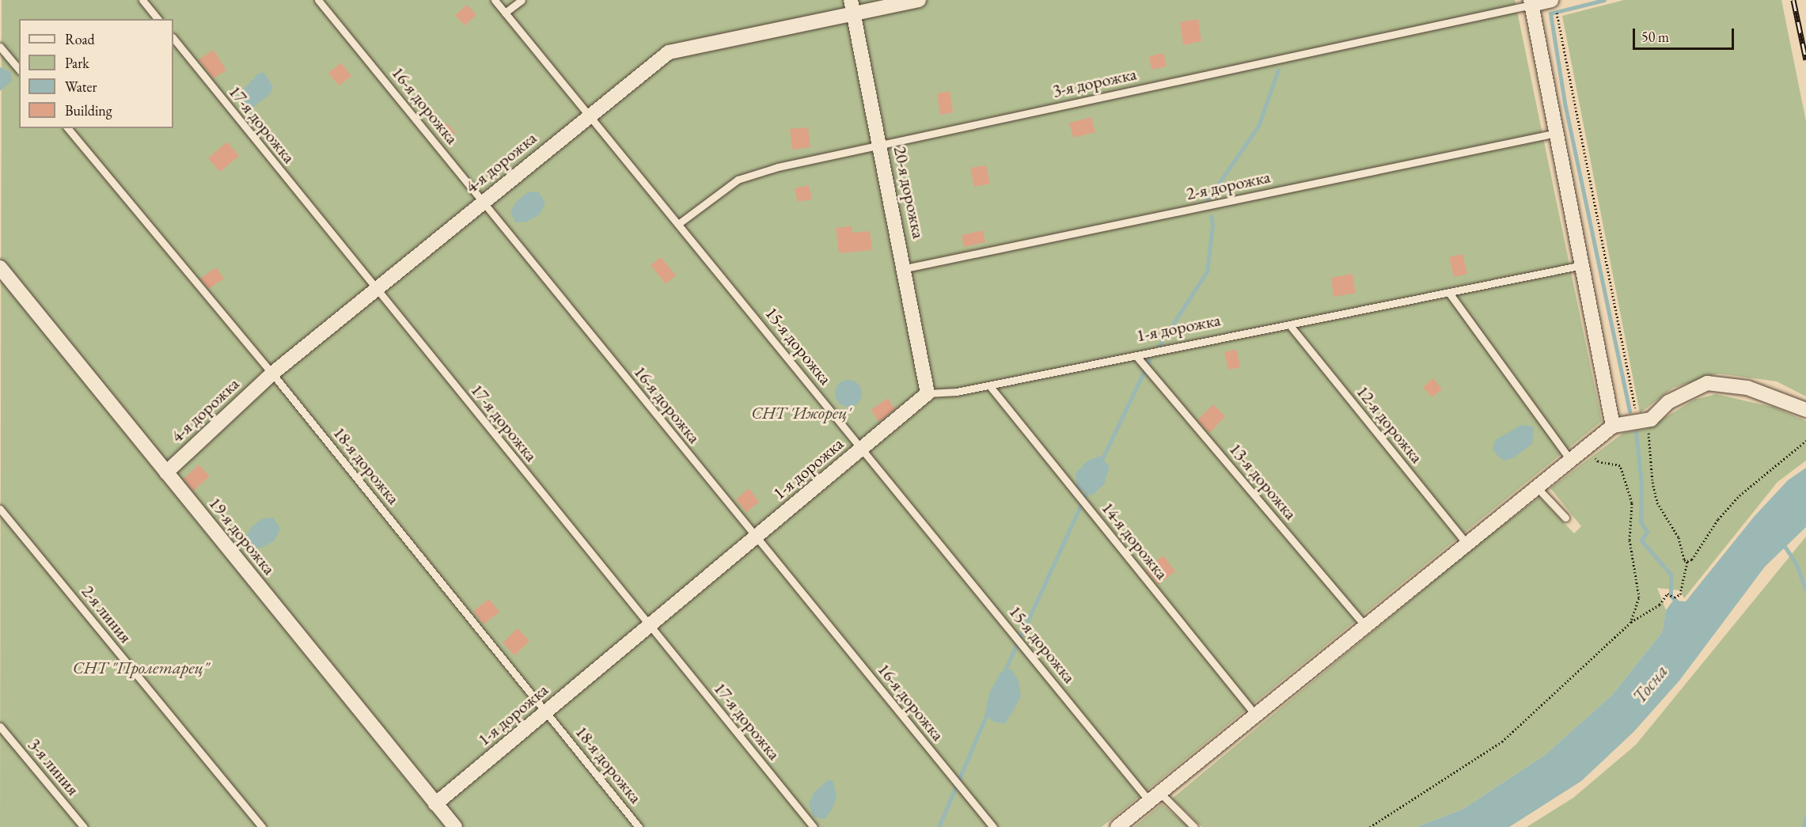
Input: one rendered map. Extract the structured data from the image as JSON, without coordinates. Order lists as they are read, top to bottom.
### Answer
{
  "streets": {
    "street": [
      "4-я дорожка",
      "20-я дорожка",
      "1-я дорожка",
      "19-я дорожка"
    ],
    "lane": [
      "3-я дорожка",
      "16-я дорожка",
      "17-я дорожка",
      "2-я дорожка",
      "15-я дорожка",
      "12-я дорожка",
      "18-я дорожка",
      "13-я дорожка",
      "14-я дорожка",
      "2-я линия",
      "3-я линия"
    ]
  },
  "crossings": [
    ["3-я дорожка", "20-я дорожка"],
    ["3-я дорожка", "15-я дорожка"],
    ["16-я дорожка", "4-я дорожка"],
    ["16-я дорожка", "1-я дорожка"],
    ["17-я дорожка", "4-я дорожка"],
    ["17-я дорожка", "1-я дорожка"],
    ["4-я дорожка", "20-я дорожка"],
    ["4-я дорожка", "15-я дорожка"],
    ["4-я дорожка", "18-я дорожка"],
    ["4-я дорожка", "19-я дорожка"],
    ["2-я дорожка", "20-я дорожка"],
    ["20-я дорожка", "1-я дорожка"],
    ["1-я дорожка", "15-я дорожка"],
    ["1-я дорожка", "12-я дорожка"],
    ["1-я дорожка", "18-я дорожка"],
    ["1-я дорожка", "13-я дорожка"],
    ["1-я дорожка", "19-я дорожка"],
    ["1-я дорожка", "14-я дорожка"]
  ],
  "water": ["Тосна"],
  "parks": ["СНТ 'Ижорец'", "СНТ \"Пролетарец\""],
  "legend": [
    "Road",
    "Park",
    "Water",
    "Building"
  ],
  "scale_bar": "50 m"
}
